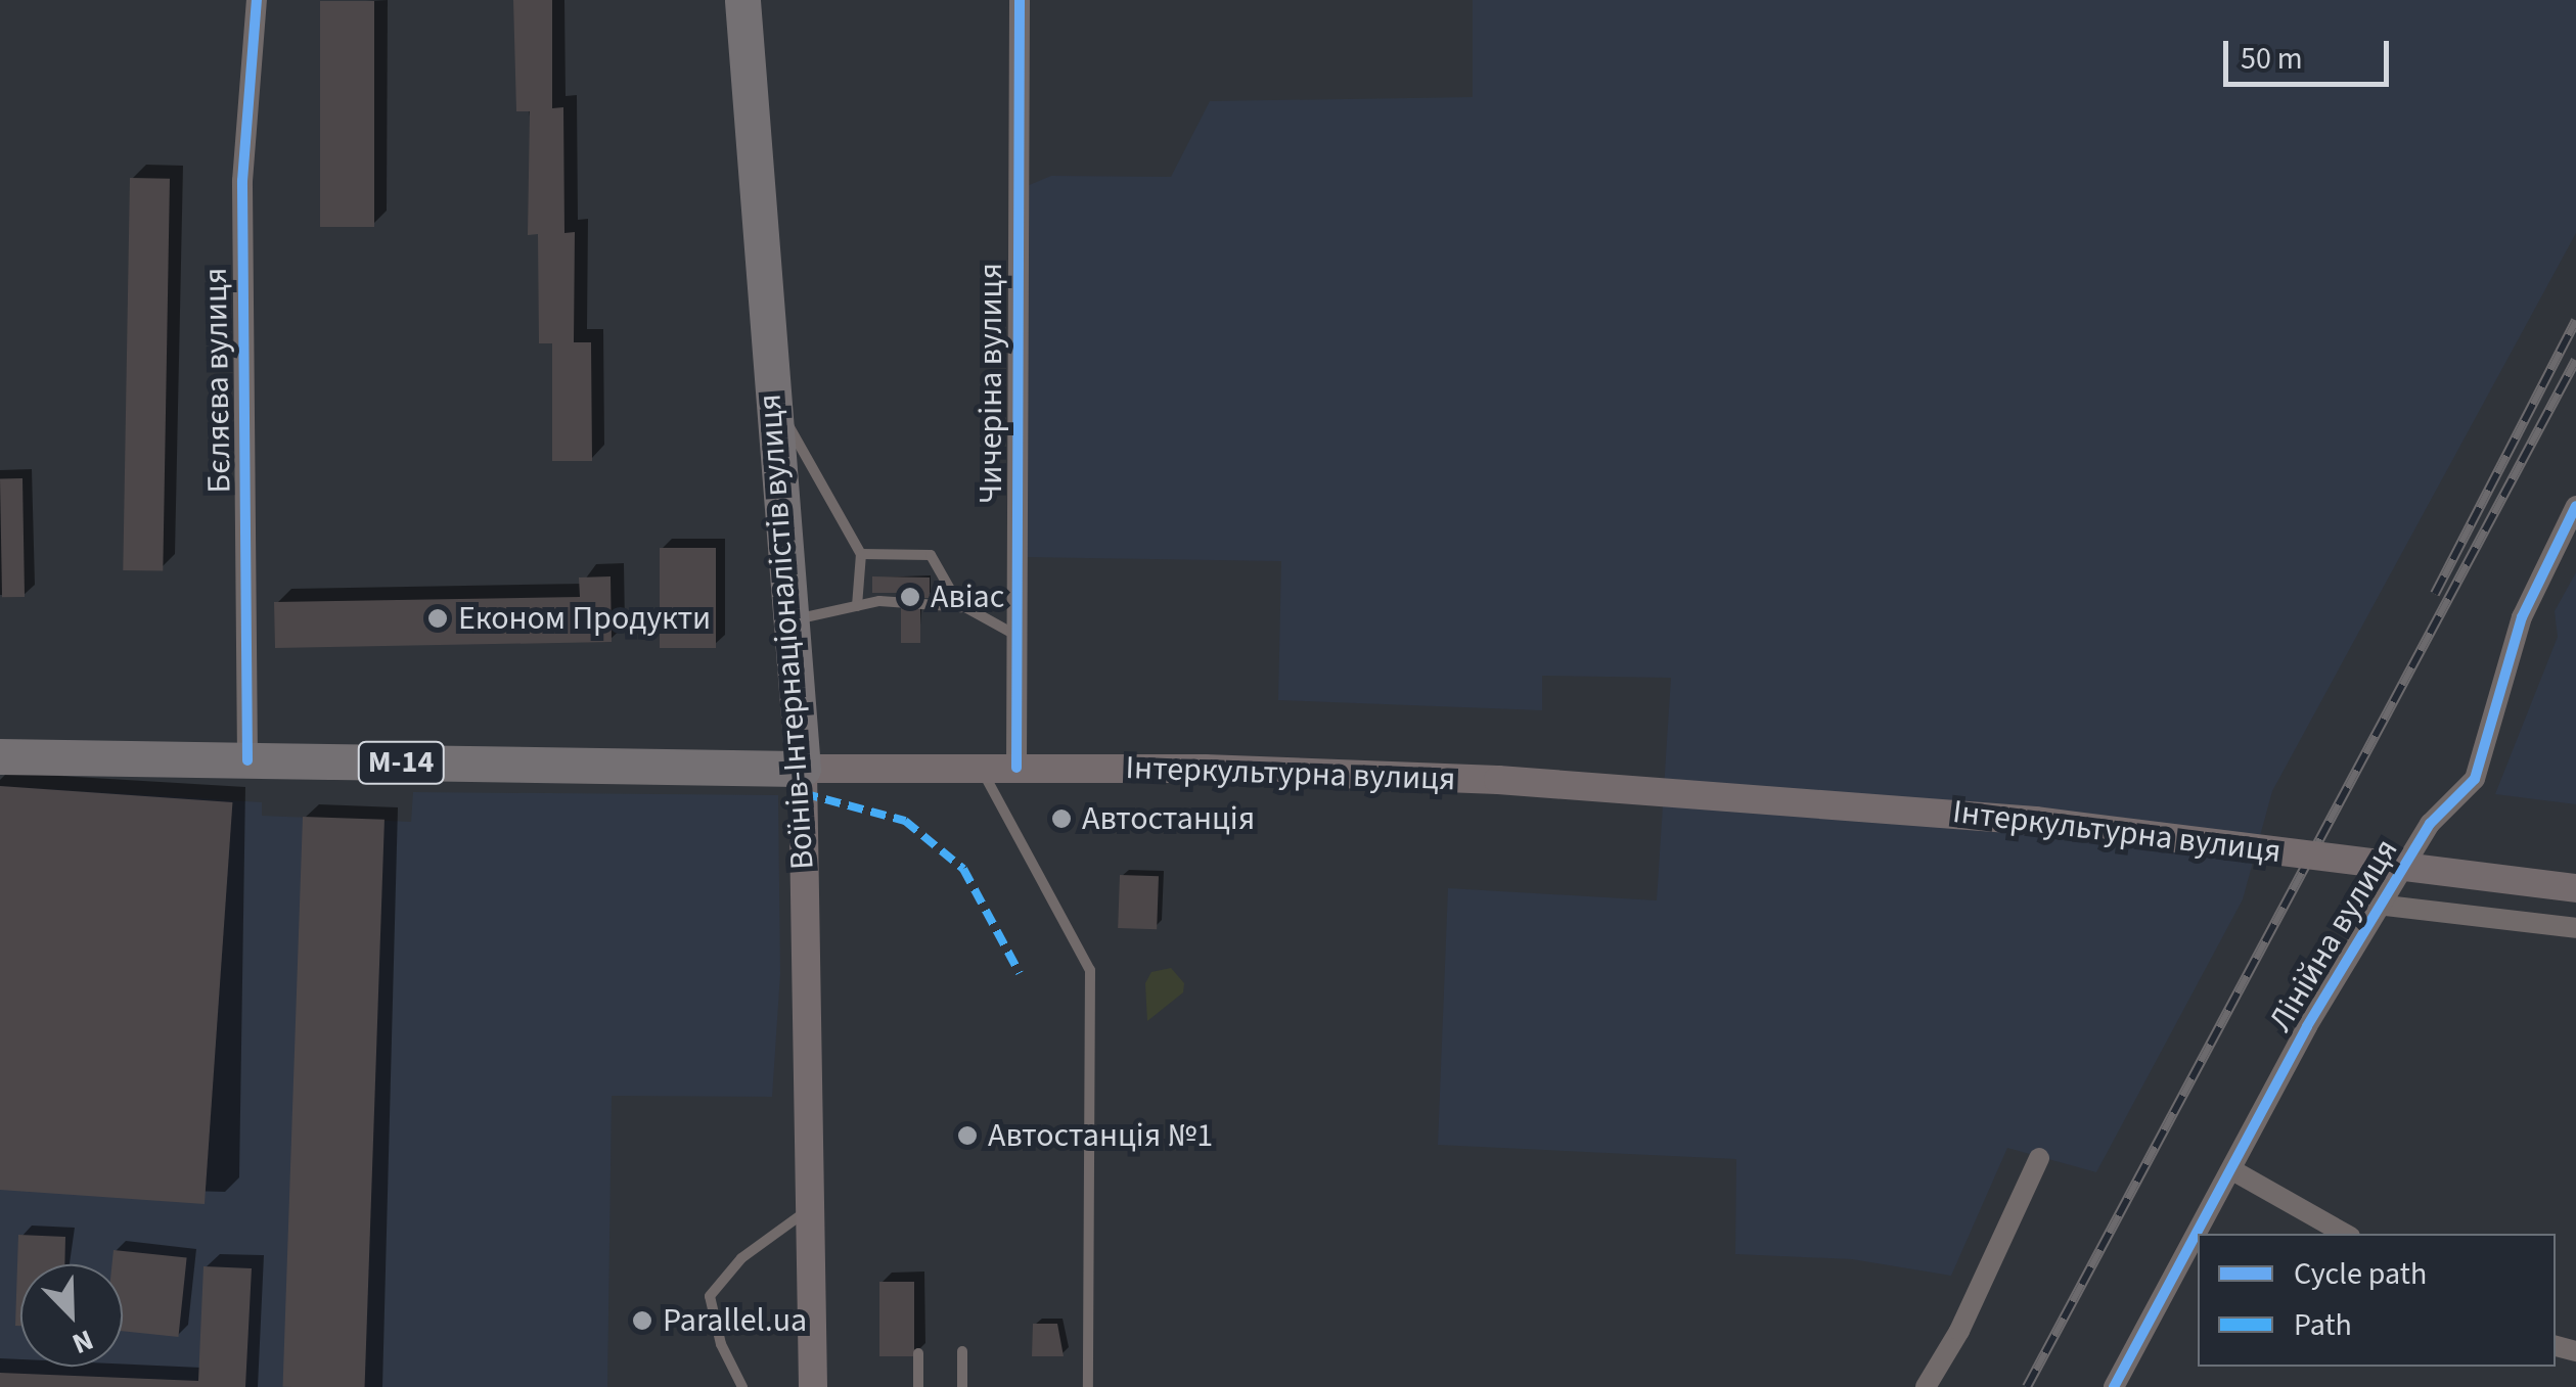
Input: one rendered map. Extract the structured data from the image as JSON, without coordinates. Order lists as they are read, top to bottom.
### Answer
{
  "streets": {
    "highway": ["Воїнів-Інтернаціоналістів вулиця", "М-14", "Інтеркультурна вулиця"],
    "street": ["Бєляєва вулиця", "Чичеріна вулиця", "Лінійна вулиця"]
  },
  "crossings": [
    ["Бєляєва вулиця", "Інтеркультурна вулиця"],
    ["Чичеріна вулиця", "Інтеркультурна вулиця"],
    ["Воїнів-Інтернаціоналістів вулиця", "Інтеркультурна вулиця"]
  ],
  "places": [
    "Авіас",
    "Економ Продукти",
    "Автостанція",
    "Автостанція №1",
    "Parallel.ua"
  ],
  "legend": ["Cycle path", "Path"],
  "scale_bar": "50 m",
  "north": "bottom right"
}
